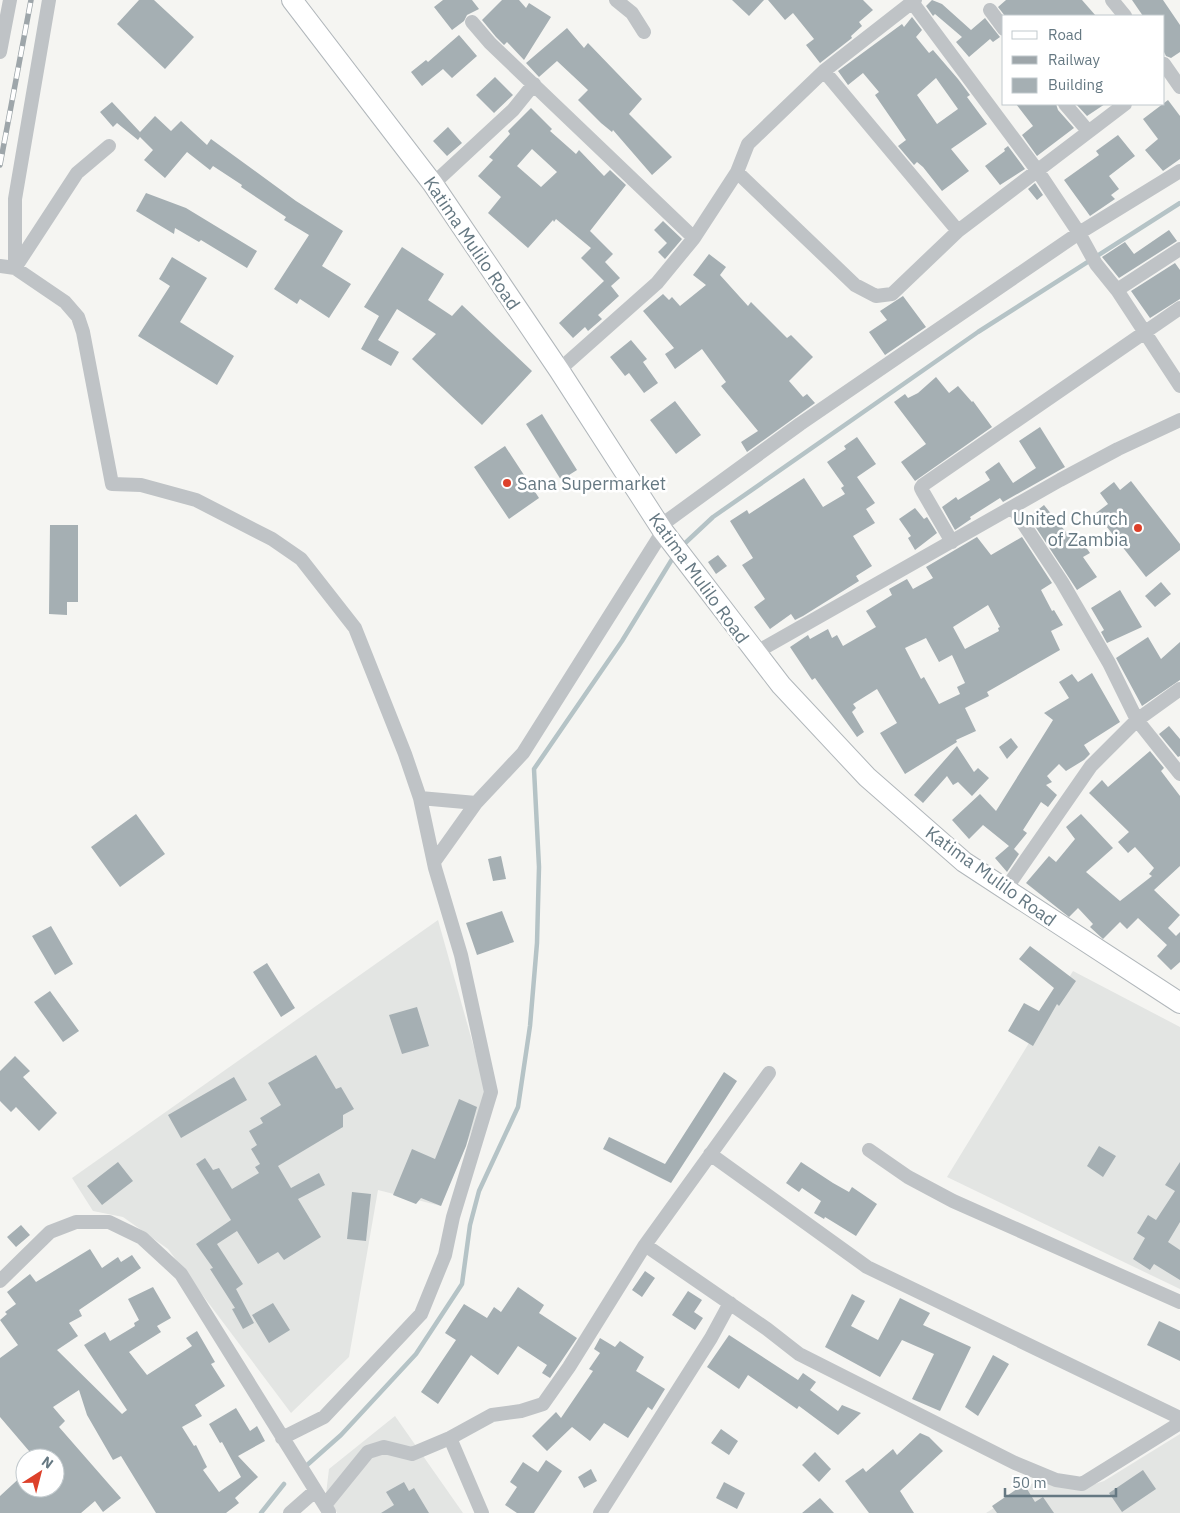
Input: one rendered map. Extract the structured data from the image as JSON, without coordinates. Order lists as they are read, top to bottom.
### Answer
{
  "streets": {
    "main road": ["Katima Mulilo Road"]
  },
  "places": ["Sana Supermarket", "United Church of Zambia"],
  "legend": ["Road", "Railway", "Building"],
  "scale_bar": "50 m",
  "north": "top right"
}
